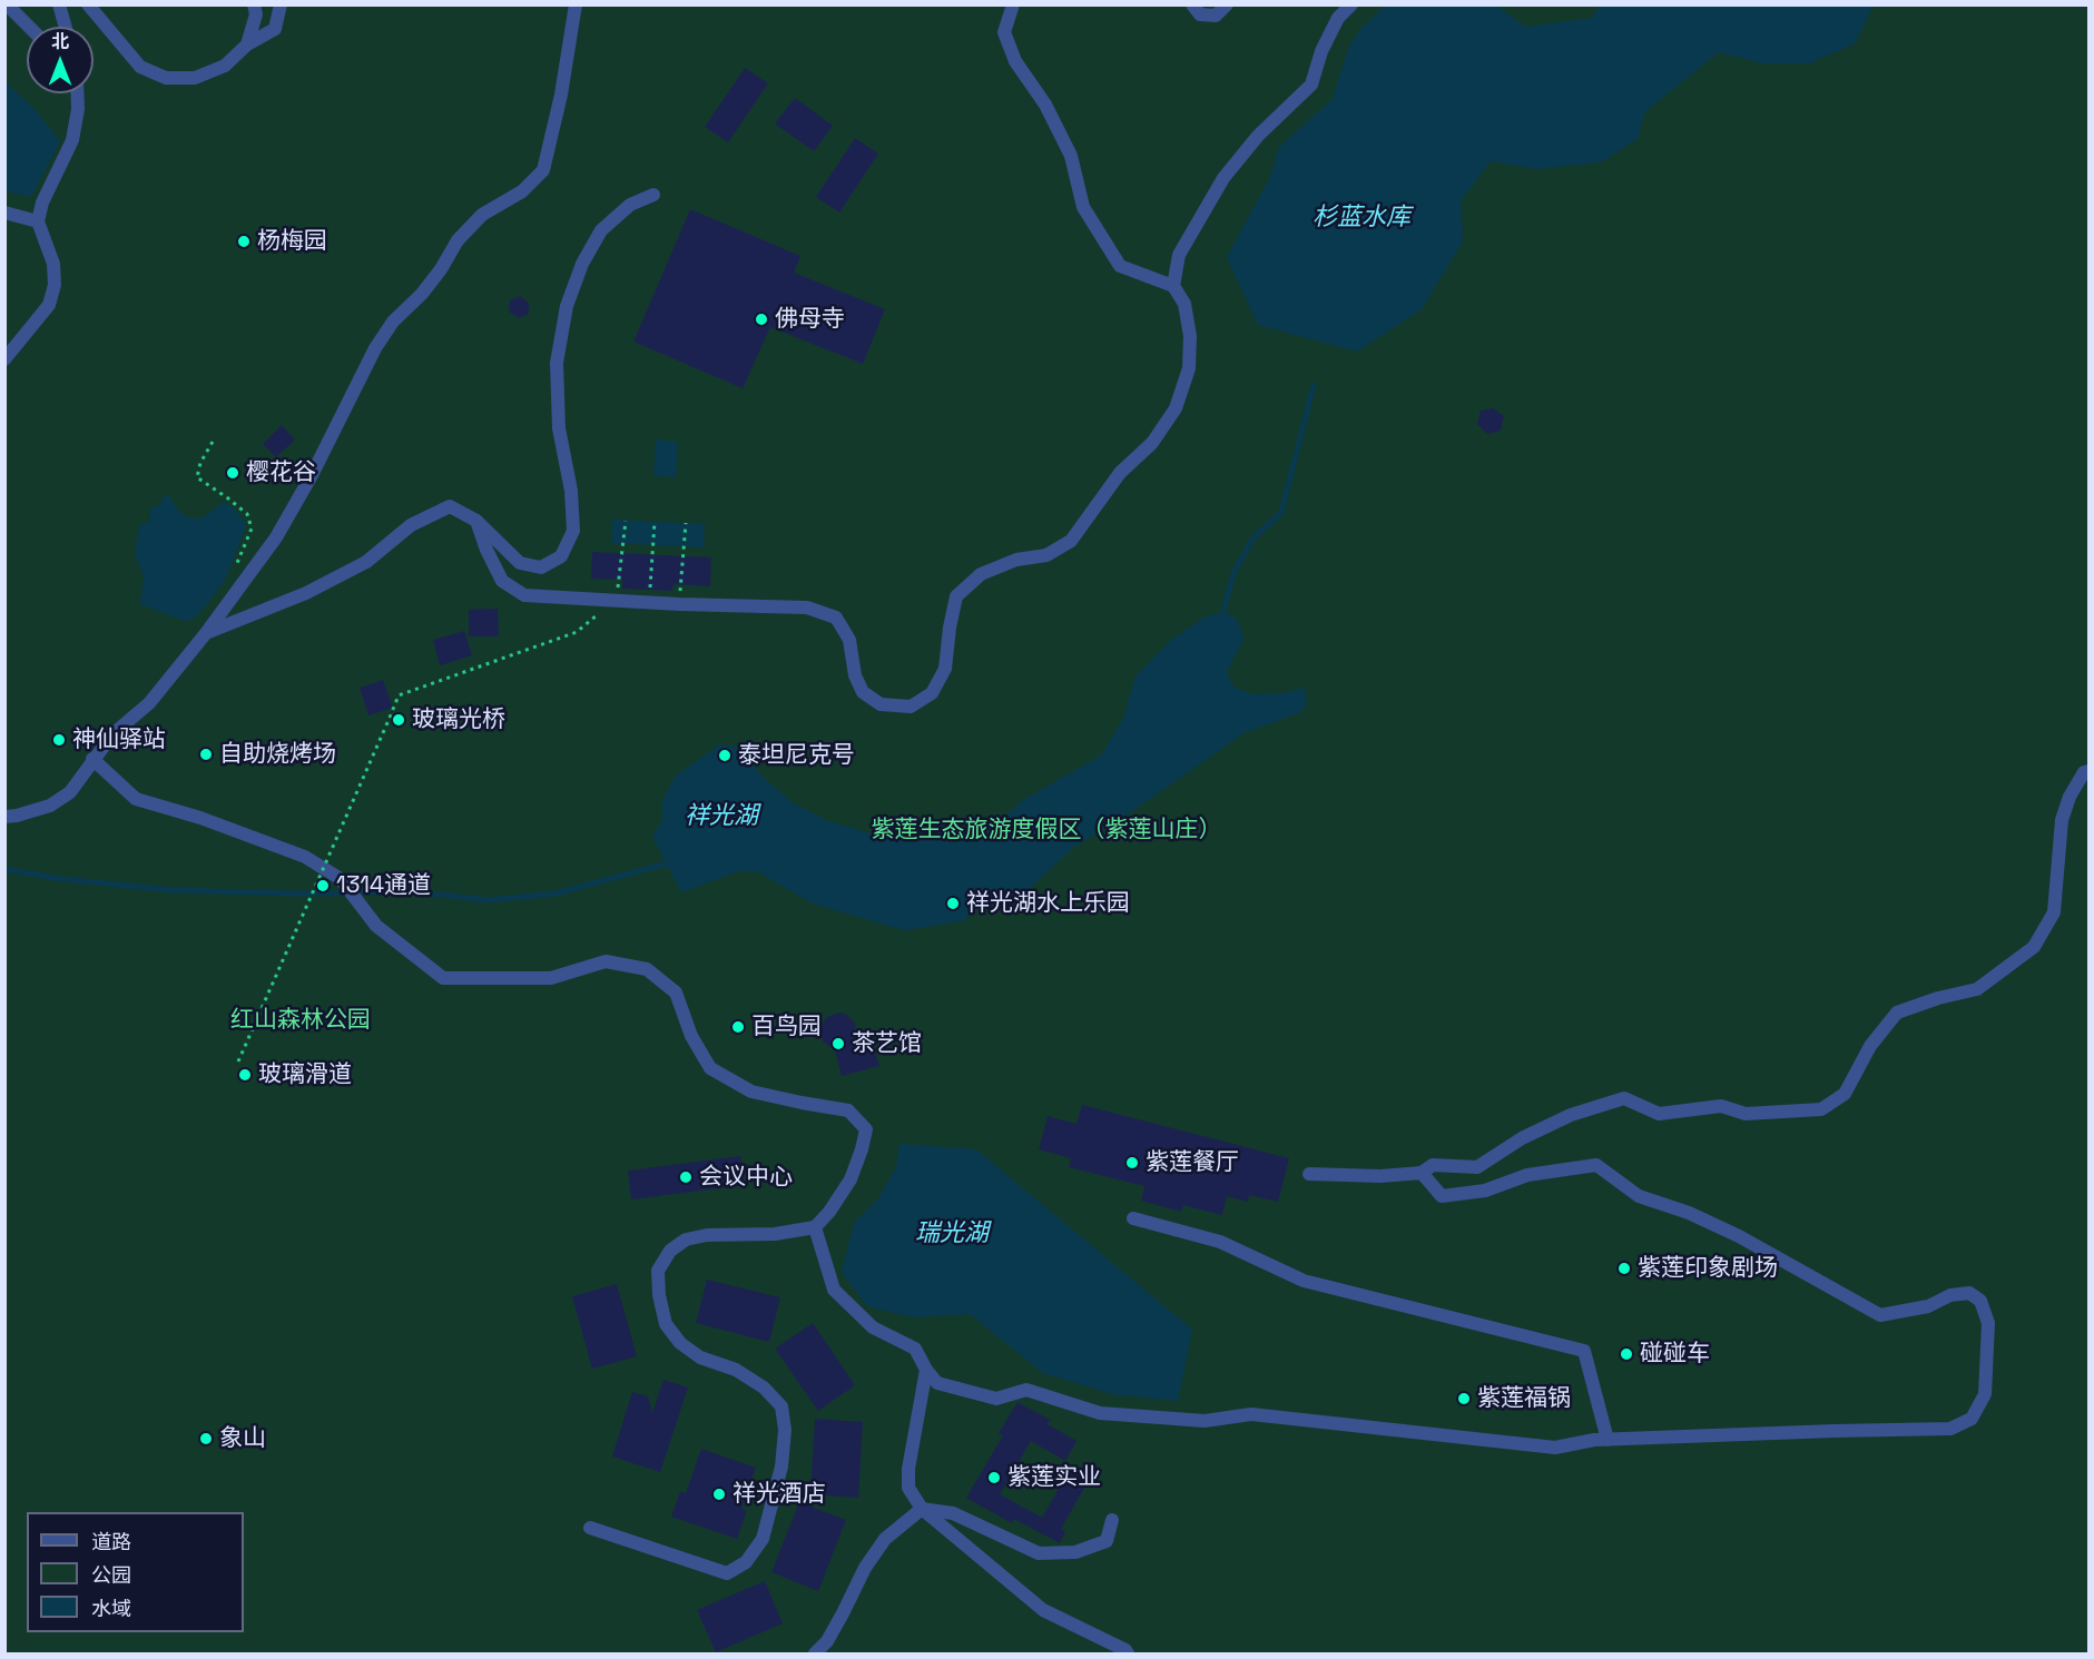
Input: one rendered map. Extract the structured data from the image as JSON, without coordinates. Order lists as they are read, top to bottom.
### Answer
{
  "water": ["杉蓝水库", "祥光湖", "瑞光湖"],
  "parks": ["紫莲生态旅游度假区（紫莲山庄）", "红山森林公园"],
  "places": [
    "杨梅园",
    "佛母寺",
    "樱花谷",
    "玻璃光桥",
    "神仙驿站",
    "自助烧烤场",
    "泰坦尼克号",
    "1314通道",
    "祥光湖水上乐园",
    "百鸟园",
    "茶艺馆",
    "玻璃滑道",
    "紫莲餐厅",
    "会议中心",
    "紫莲印象剧场",
    "碰碰车",
    "紫莲福锅",
    "象山",
    "紫莲实业",
    "祥光酒店"
  ],
  "legend": ["道路", "公园", "水域"],
  "north": "top"
}
